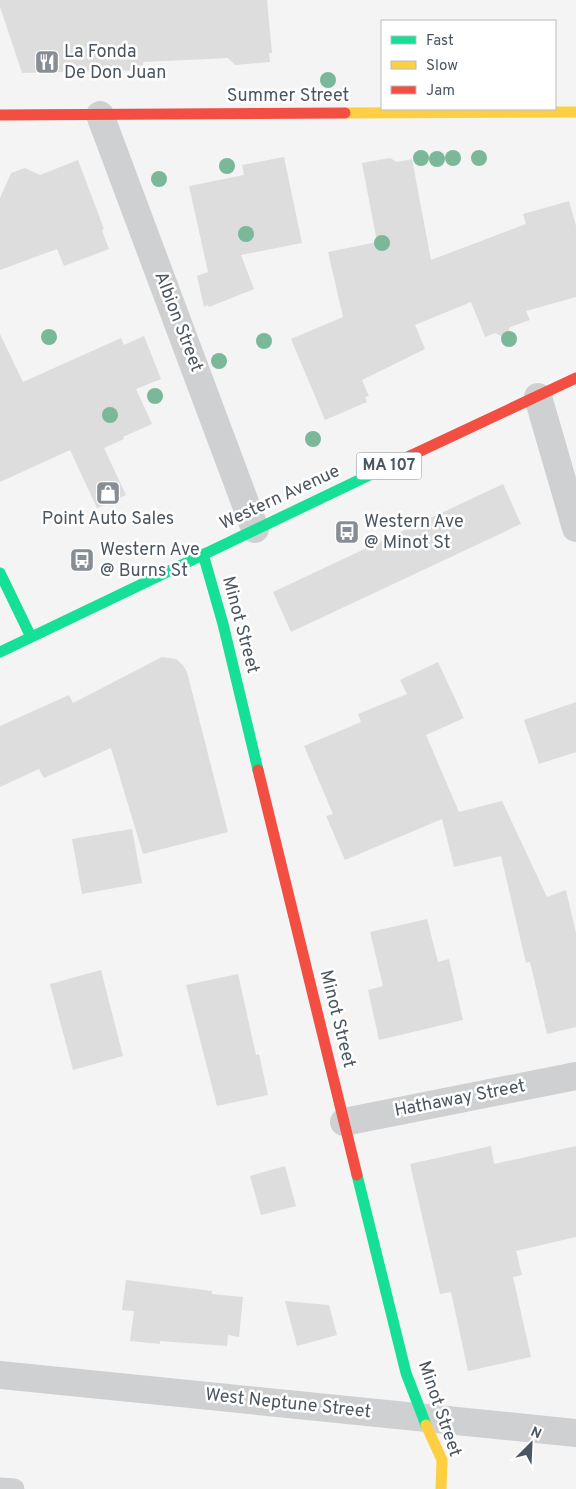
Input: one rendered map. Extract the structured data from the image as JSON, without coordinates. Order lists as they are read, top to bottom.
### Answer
{
  "streets": {
    "main road": [
      "Summer Street",
      "MA 107",
      "Western Avenue",
      "Minot Street"
    ],
    "street": ["Albion Street", "Hathaway Street", "West Neptune Street"]
  },
  "crossings": [
    ["Summer Street", "Albion Street"],
    ["Albion Street", "Western Avenue"],
    ["Western Avenue", "Minot Street"],
    ["Minot Street", "Hathaway Street"],
    ["Minot Street", "West Neptune Street"]
  ],
  "places": {
    "restaurant": ["La Fonda De Don Juan"],
    "shop": ["Point Auto Sales"],
    "bus stop": ["Western Ave @ Minot St", "Western Ave @ Burns St"]
  },
  "legend": ["Fast", "Slow", "Jam"],
  "north": "top right"
}
